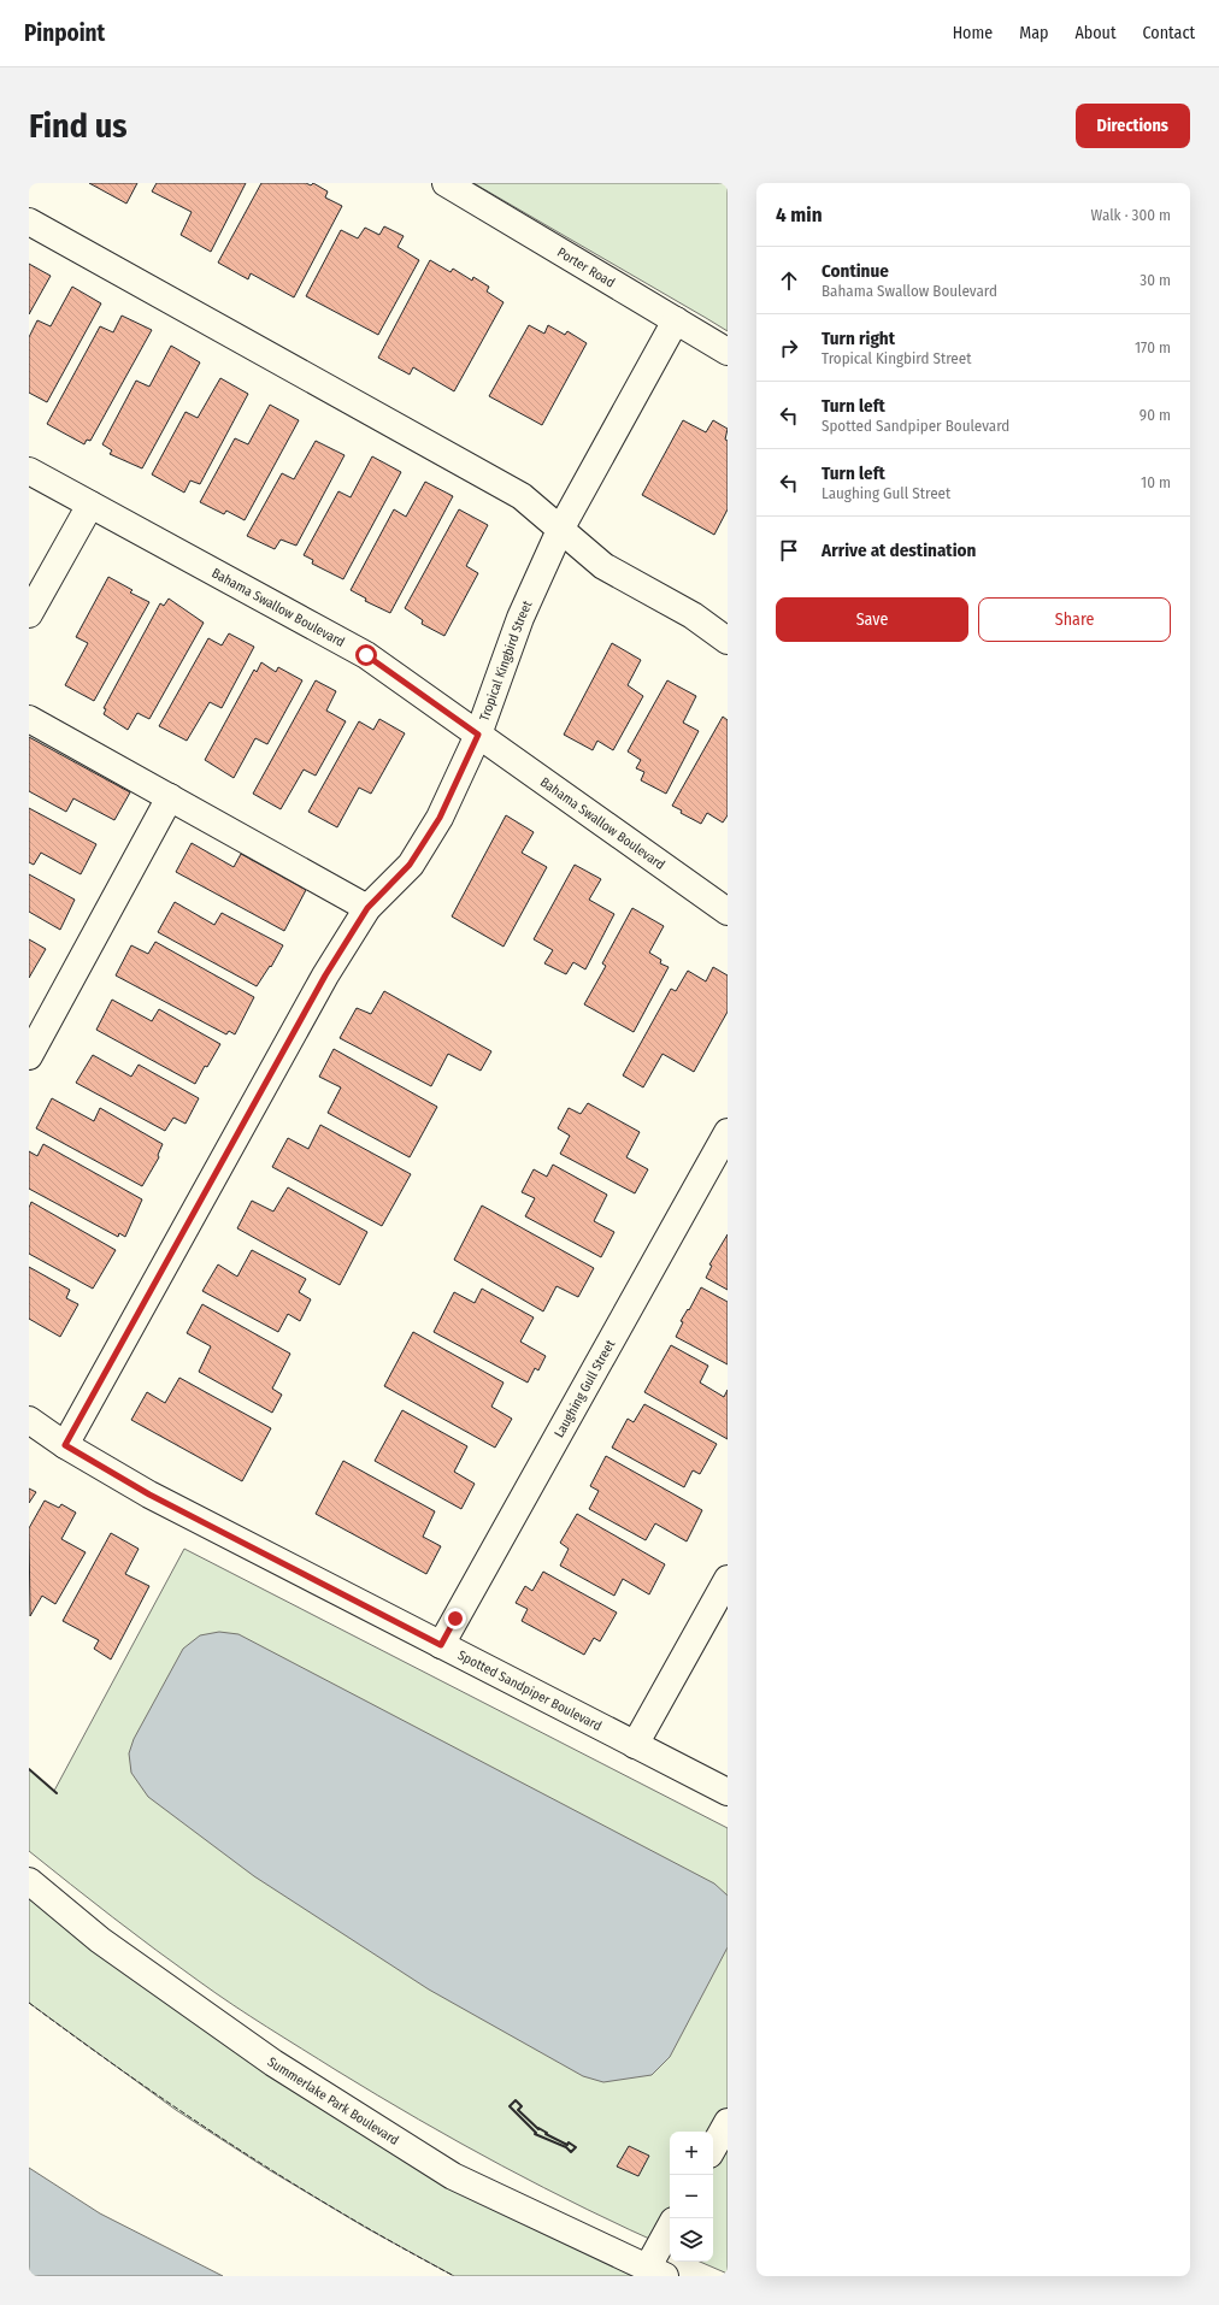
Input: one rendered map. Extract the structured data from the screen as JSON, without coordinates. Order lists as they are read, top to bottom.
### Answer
{
  "streets": {
    "street": [
      "Porter Road",
      "Bahama Swallow Boulevard",
      "Tropical Kingbird Street",
      "Laughing Gull Street",
      "Spotted Sandpiper Boulevard",
      "Summerlake Park Boulevard"
    ]
  },
  "crossings": [
    ["Porter Road", "Tropical Kingbird Street"],
    ["Bahama Swallow Boulevard", "Tropical Kingbird Street"],
    ["Tropical Kingbird Street", "Spotted Sandpiper Boulevard"],
    ["Laughing Gull Street", "Spotted Sandpiper Boulevard"]
  ],
  "page": {
    "header": "Pinpoint",
    "nav": [
      "Home",
      "Map",
      "About",
      "Contact"
    ],
    "buttons": [
      "Directions",
      ["Save", "Share"]
    ],
    "title": "Find us",
    "heading": ["4 min", "Walk · 300 m"],
    "list": [
      ["Continue", "Bahama Swallow Boulevard", "30 m"],
      ["Turn right", "Tropical Kingbird Street", "170 m"],
      ["Turn left", "Spotted Sandpiper Boulevard", "90 m"],
      ["Turn left", "Laughing Gull Street", "10 m"],
      "Arrive at destination"
    ],
    "map_buttons": ["+", "−"]
  }
}
